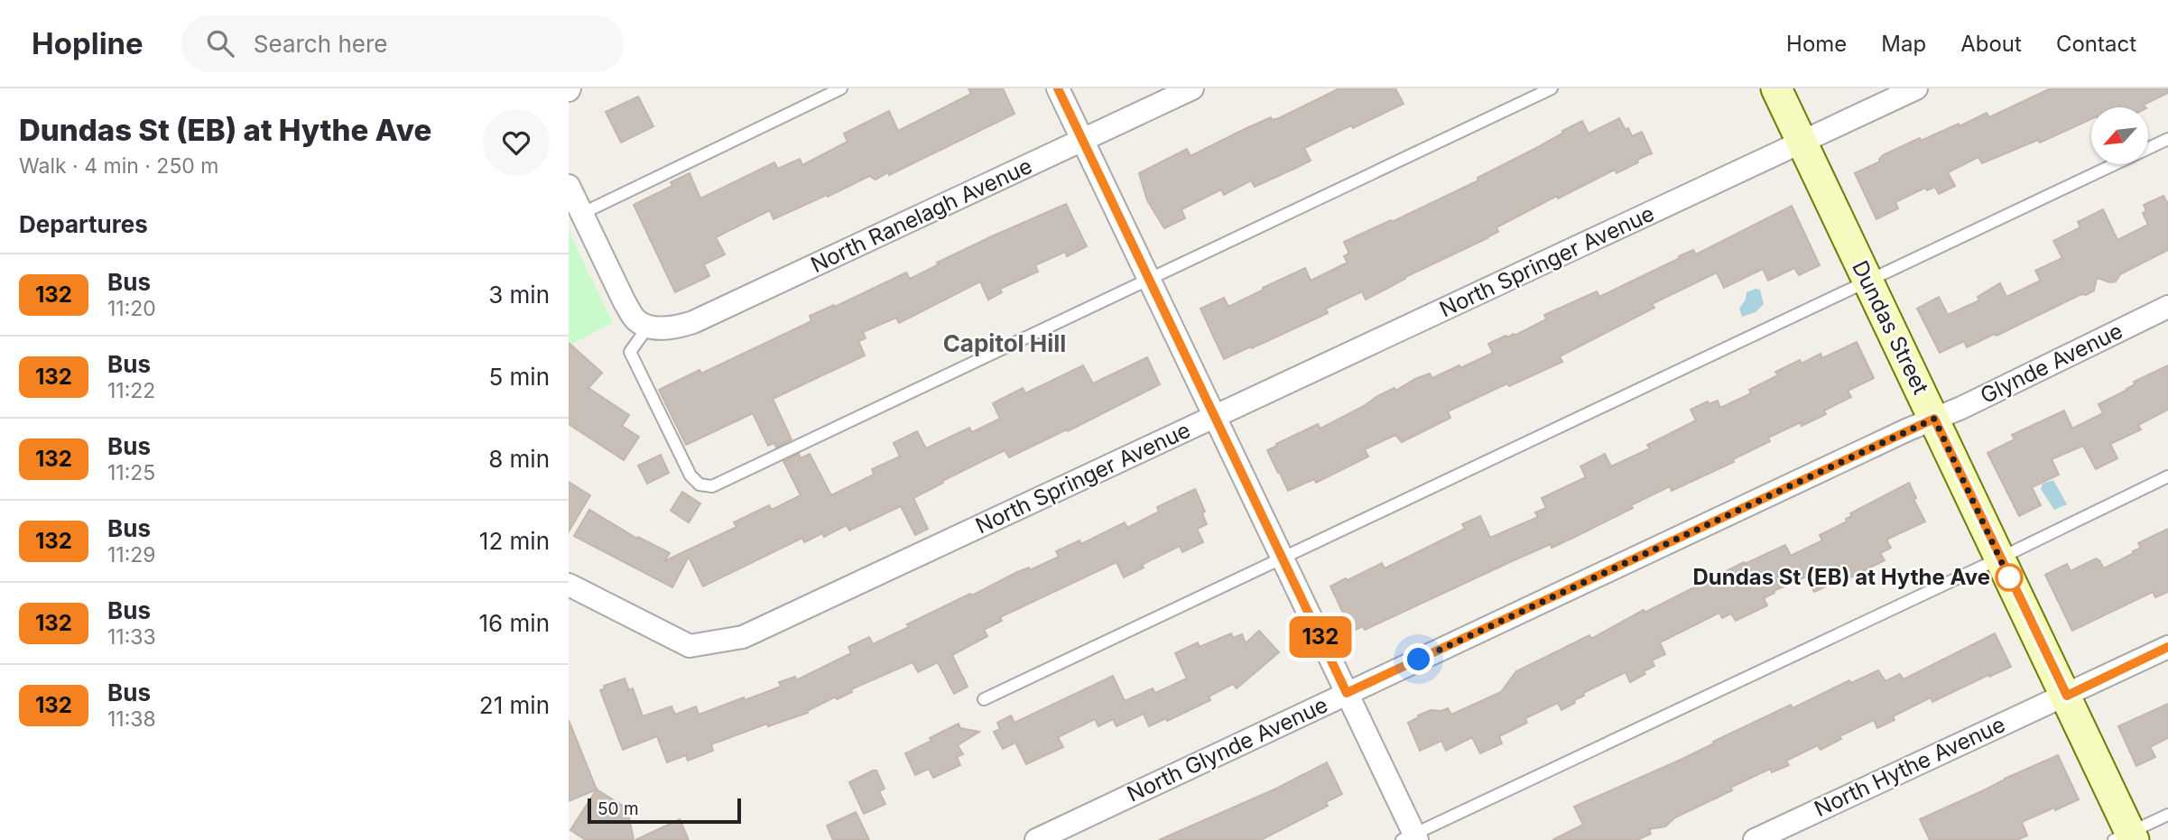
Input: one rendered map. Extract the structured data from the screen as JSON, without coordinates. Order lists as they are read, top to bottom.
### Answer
{
  "streets": {
    "street": [
      "North Ranelagh Avenue",
      "North Springer Avenue",
      "Dundas Street",
      "Glynde Avenue",
      "North Glynde Avenue",
      "North Hythe Avenue"
    ]
  },
  "crossings": [
    ["North Springer Avenue", "Dundas Street"],
    ["Dundas Street", "Glynde Avenue"],
    ["Dundas Street", "North Glynde Avenue"],
    ["Dundas Street", "North Hythe Avenue"],
    ["Glynde Avenue", "North Glynde Avenue"]
  ],
  "districts": ["Capitol Hill"],
  "places": ["Dundas St (EB) at Hythe Ave"],
  "lines": ["bus line 132"],
  "scale_bar": "50 m",
  "north": "bottom left",
  "page": {
    "header": "Hopline",
    "search": "Search here",
    "nav": [
      "Home",
      "Map",
      "About",
      "Contact"
    ],
    "heading": [
      ["Dundas St (EB) at Hythe Ave", "Walk · 4 min · 250 m"],
      "Departures"
    ],
    "on_map": "132",
    "list": [
      {
        "mark": "132",
        "name": "Bus",
        "note": "11:20",
        "value": "3 min"
      },
      {
        "mark": "132",
        "name": "Bus",
        "note": "11:22",
        "value": "5 min"
      },
      {
        "mark": "132",
        "name": "Bus",
        "note": "11:25",
        "value": "8 min"
      },
      {
        "mark": "132",
        "name": "Bus",
        "note": "11:29",
        "value": "12 min"
      },
      {
        "mark": "132",
        "name": "Bus",
        "note": "11:33",
        "value": "16 min"
      },
      {
        "mark": "132",
        "name": "Bus",
        "note": "11:38",
        "value": "21 min"
      }
    ],
    "scale": "50 m"
  }
}
